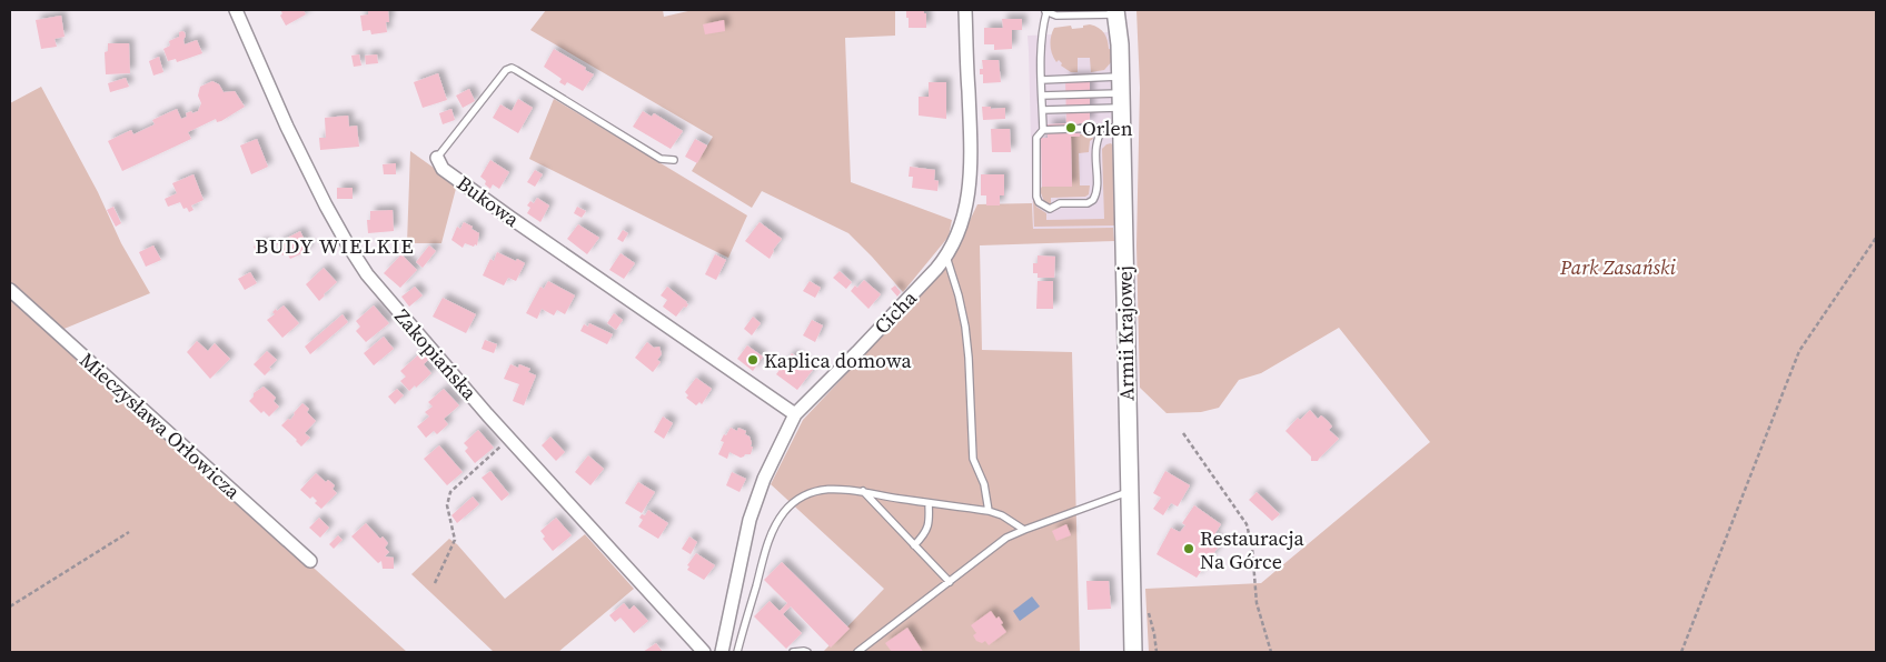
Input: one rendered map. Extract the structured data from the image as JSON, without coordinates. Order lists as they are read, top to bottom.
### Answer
{
  "streets": {
    "street": [
      "Bukowa",
      "Cicha",
      "Armii Krajowej",
      "Zakopiańska",
      "Mieczysława Orłowicza"
    ]
  },
  "crossings": [
    ["Bukowa", "Cicha"]
  ],
  "districts": ["BUDY WIELKIE"],
  "parks": ["Park Zasański"],
  "places": ["Orlen", "Kaplica domowa", "Restauracja Na Górce"]
}
